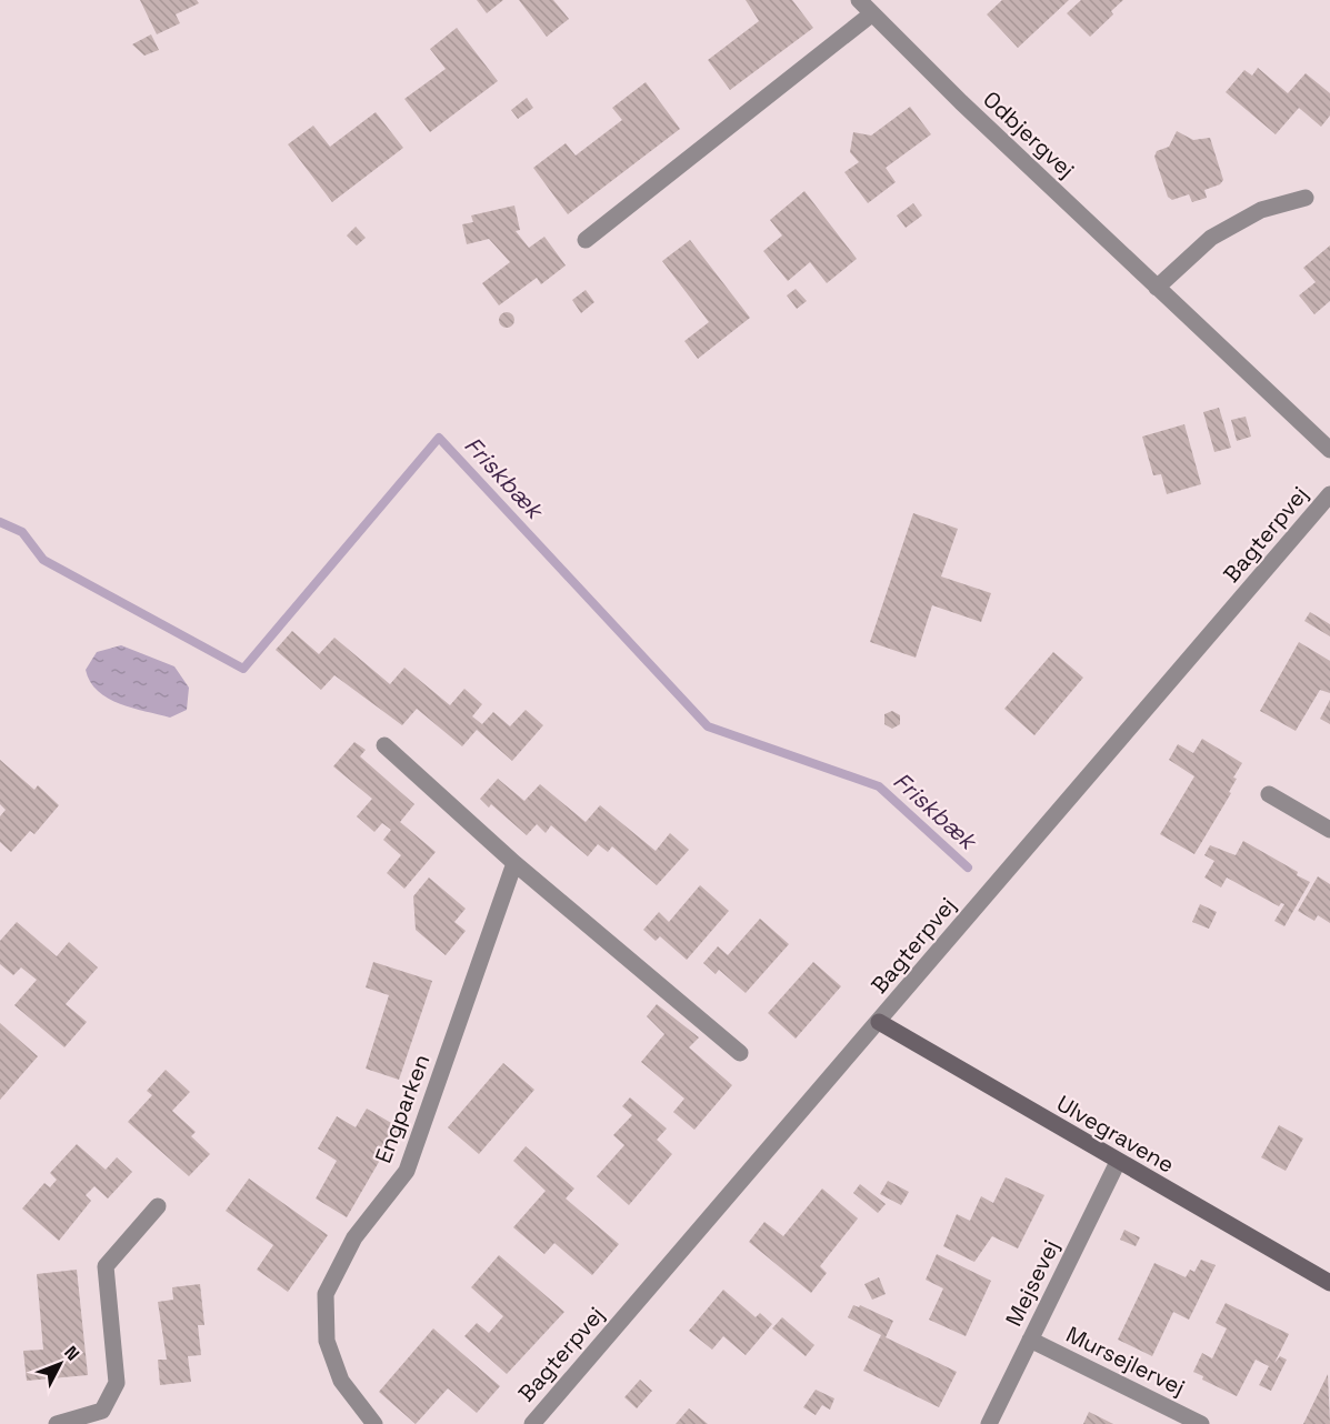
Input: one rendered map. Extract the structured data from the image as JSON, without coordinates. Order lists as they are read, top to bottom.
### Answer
{
  "streets": {
    "street": [
      "Odbjergvej",
      "Bagterpvej",
      "Engparken",
      "Ulvegravene",
      "Mejsevej",
      "Mursejlervej"
    ]
  },
  "crossings": [
    ["Bagterpvej", "Ulvegravene"],
    ["Ulvegravene", "Mejsevej"],
    ["Mejsevej", "Mursejlervej"]
  ],
  "water": ["Friskbæk"],
  "north": "top right"
}
